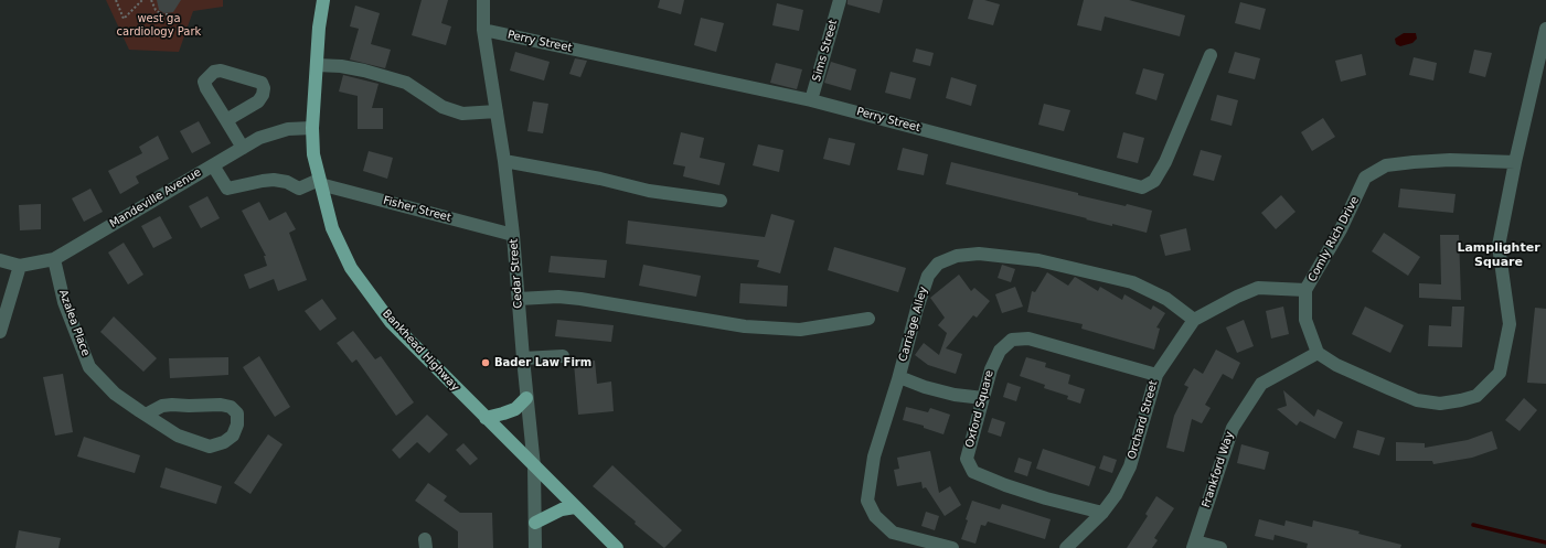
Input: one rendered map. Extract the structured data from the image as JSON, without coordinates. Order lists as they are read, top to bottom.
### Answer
{
  "streets": {
    "main road": ["Bankhead Highway"],
    "street": [
      "Perry Street",
      "Sims Street",
      "Mandeville Avenue",
      "Fisher Street",
      "Comly Rich Drive",
      "Cedar Street",
      "Azalea Place",
      "Carriage Alley",
      "Oxford Square",
      "Orchard Street",
      "Frankford Way"
    ]
  },
  "crossings": [
    ["Perry Street", "Sims Street"],
    ["Perry Street", "Cedar Street"],
    ["Mandeville Avenue", "Azalea Place"],
    ["Mandeville Avenue", "Bankhead Highway"],
    ["Fisher Street", "Cedar Street"],
    ["Fisher Street", "Bankhead Highway"],
    ["Comly Rich Drive", "Orchard Street"],
    ["Comly Rich Drive", "Frankford Way"],
    ["Cedar Street", "Bankhead Highway"],
    ["Carriage Alley", "Orchard Street"],
    ["Oxford Square", "Orchard Street"]
  ],
  "districts": ["Lamplighter Square"],
  "parks": ["west ga cardiology Park"],
  "places": ["Bader Law Firm"]
}
